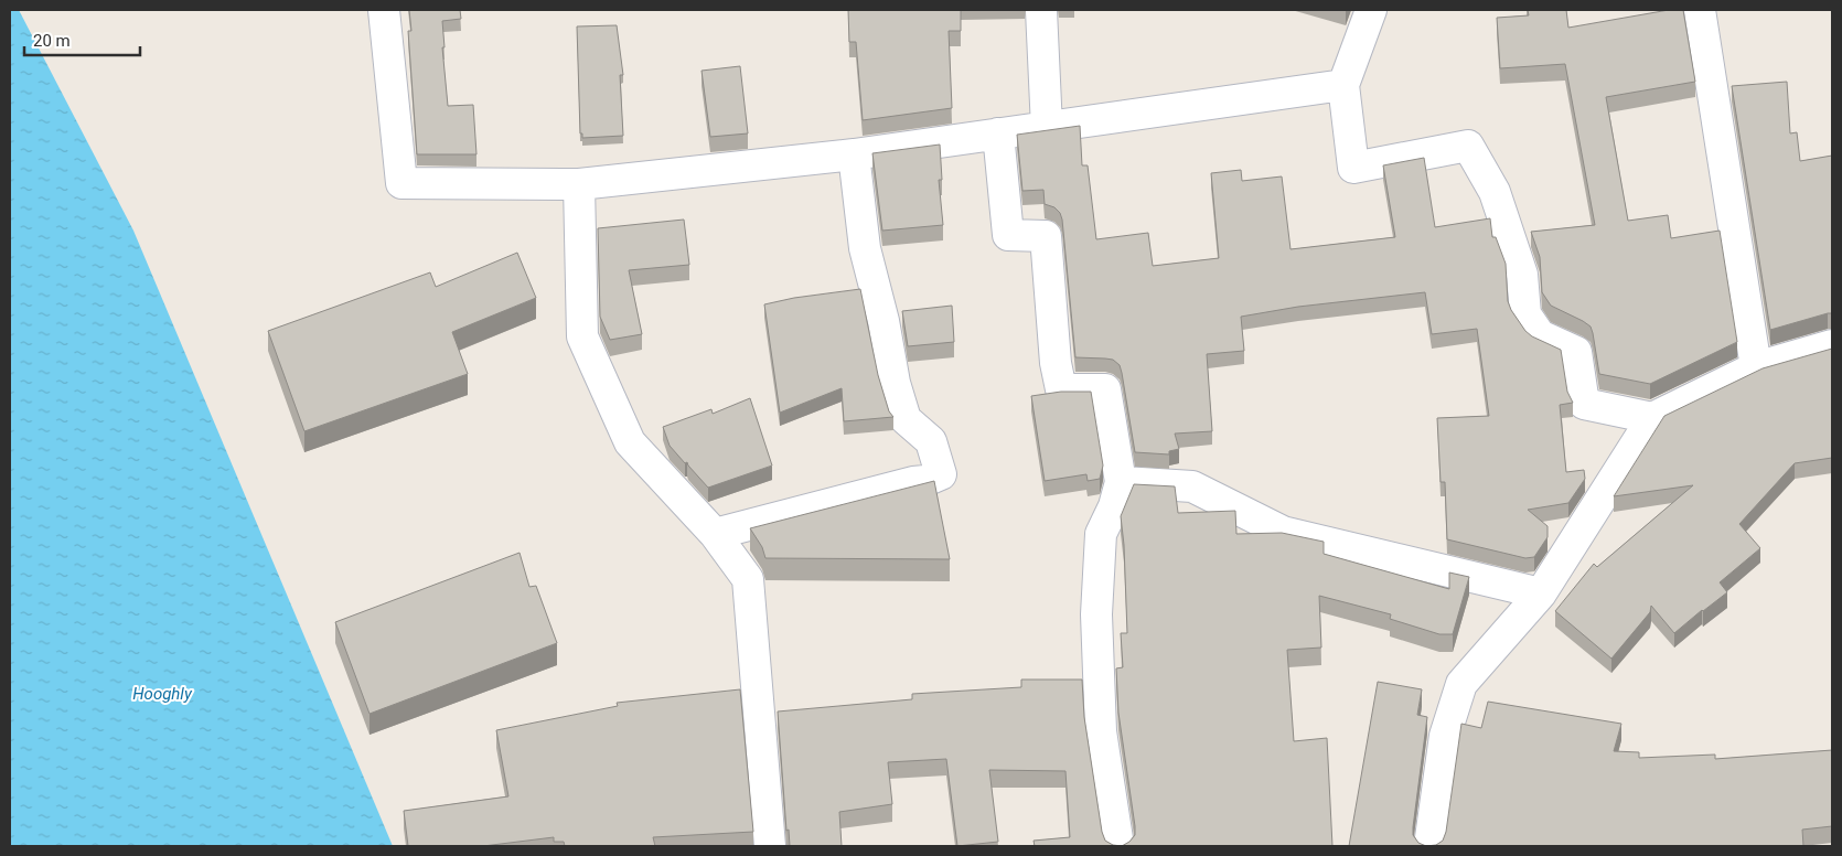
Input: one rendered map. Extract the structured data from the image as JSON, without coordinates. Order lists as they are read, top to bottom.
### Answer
{
  "water": ["Hooghly"],
  "scale_bar": "20 m"
}
